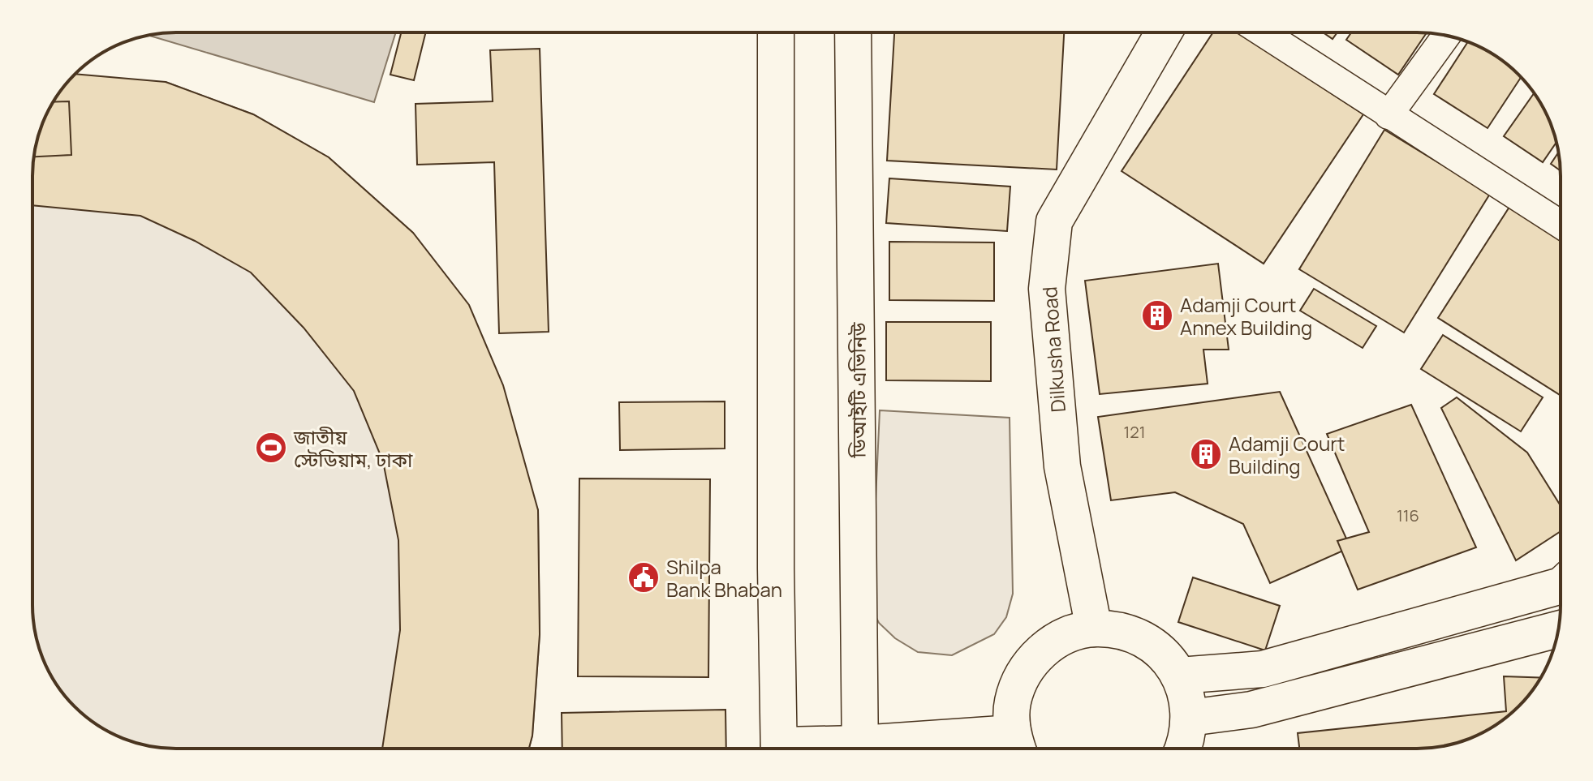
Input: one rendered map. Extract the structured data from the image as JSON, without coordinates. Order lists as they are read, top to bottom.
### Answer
{
  "streets": {
    "main road": ["Dilkusha Road", "ডিআইটি এভিনিউ"]
  },
  "places": {
    "building": ["Adamji Court Annex Building", "Adamji Court Building"],
    "sports": ["জাতীয় স্টেডিয়াম, ঢাকা"],
    "public building": ["Shilpa Bank Bhaban"]
  },
  "house_numbers": ["121", "116"]
}
